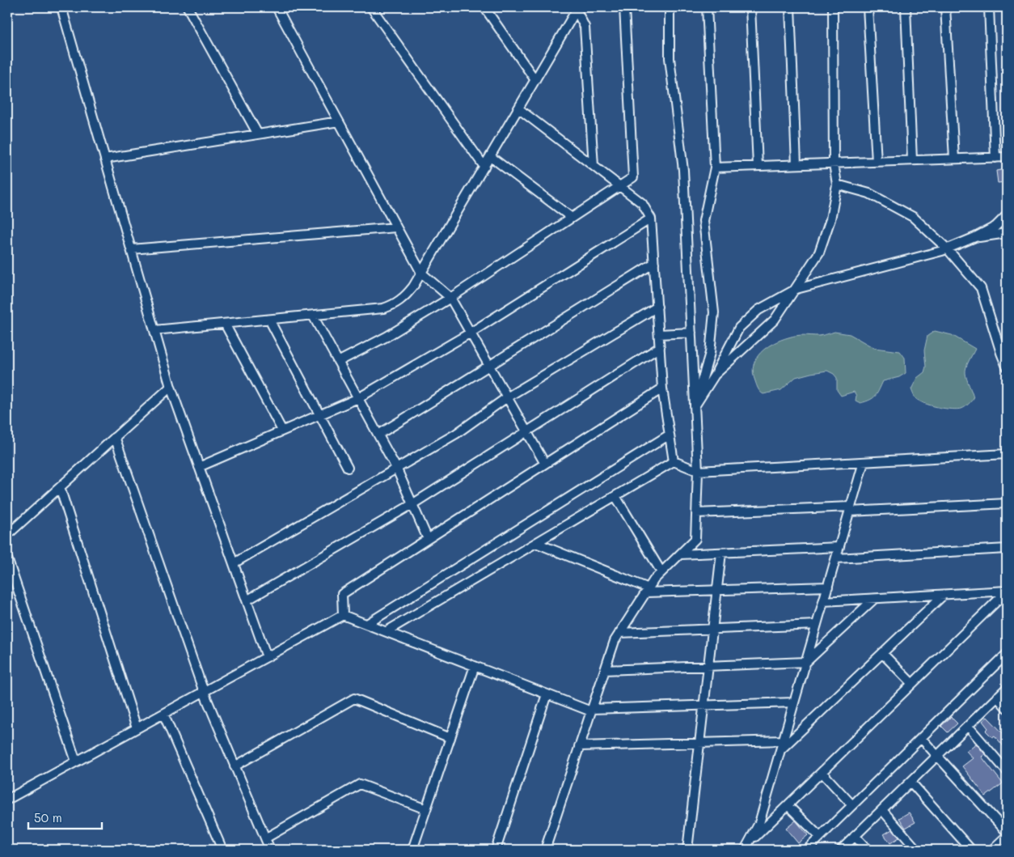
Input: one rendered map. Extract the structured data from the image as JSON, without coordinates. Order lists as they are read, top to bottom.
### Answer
{
  "scale_bar": "50 m"
}
